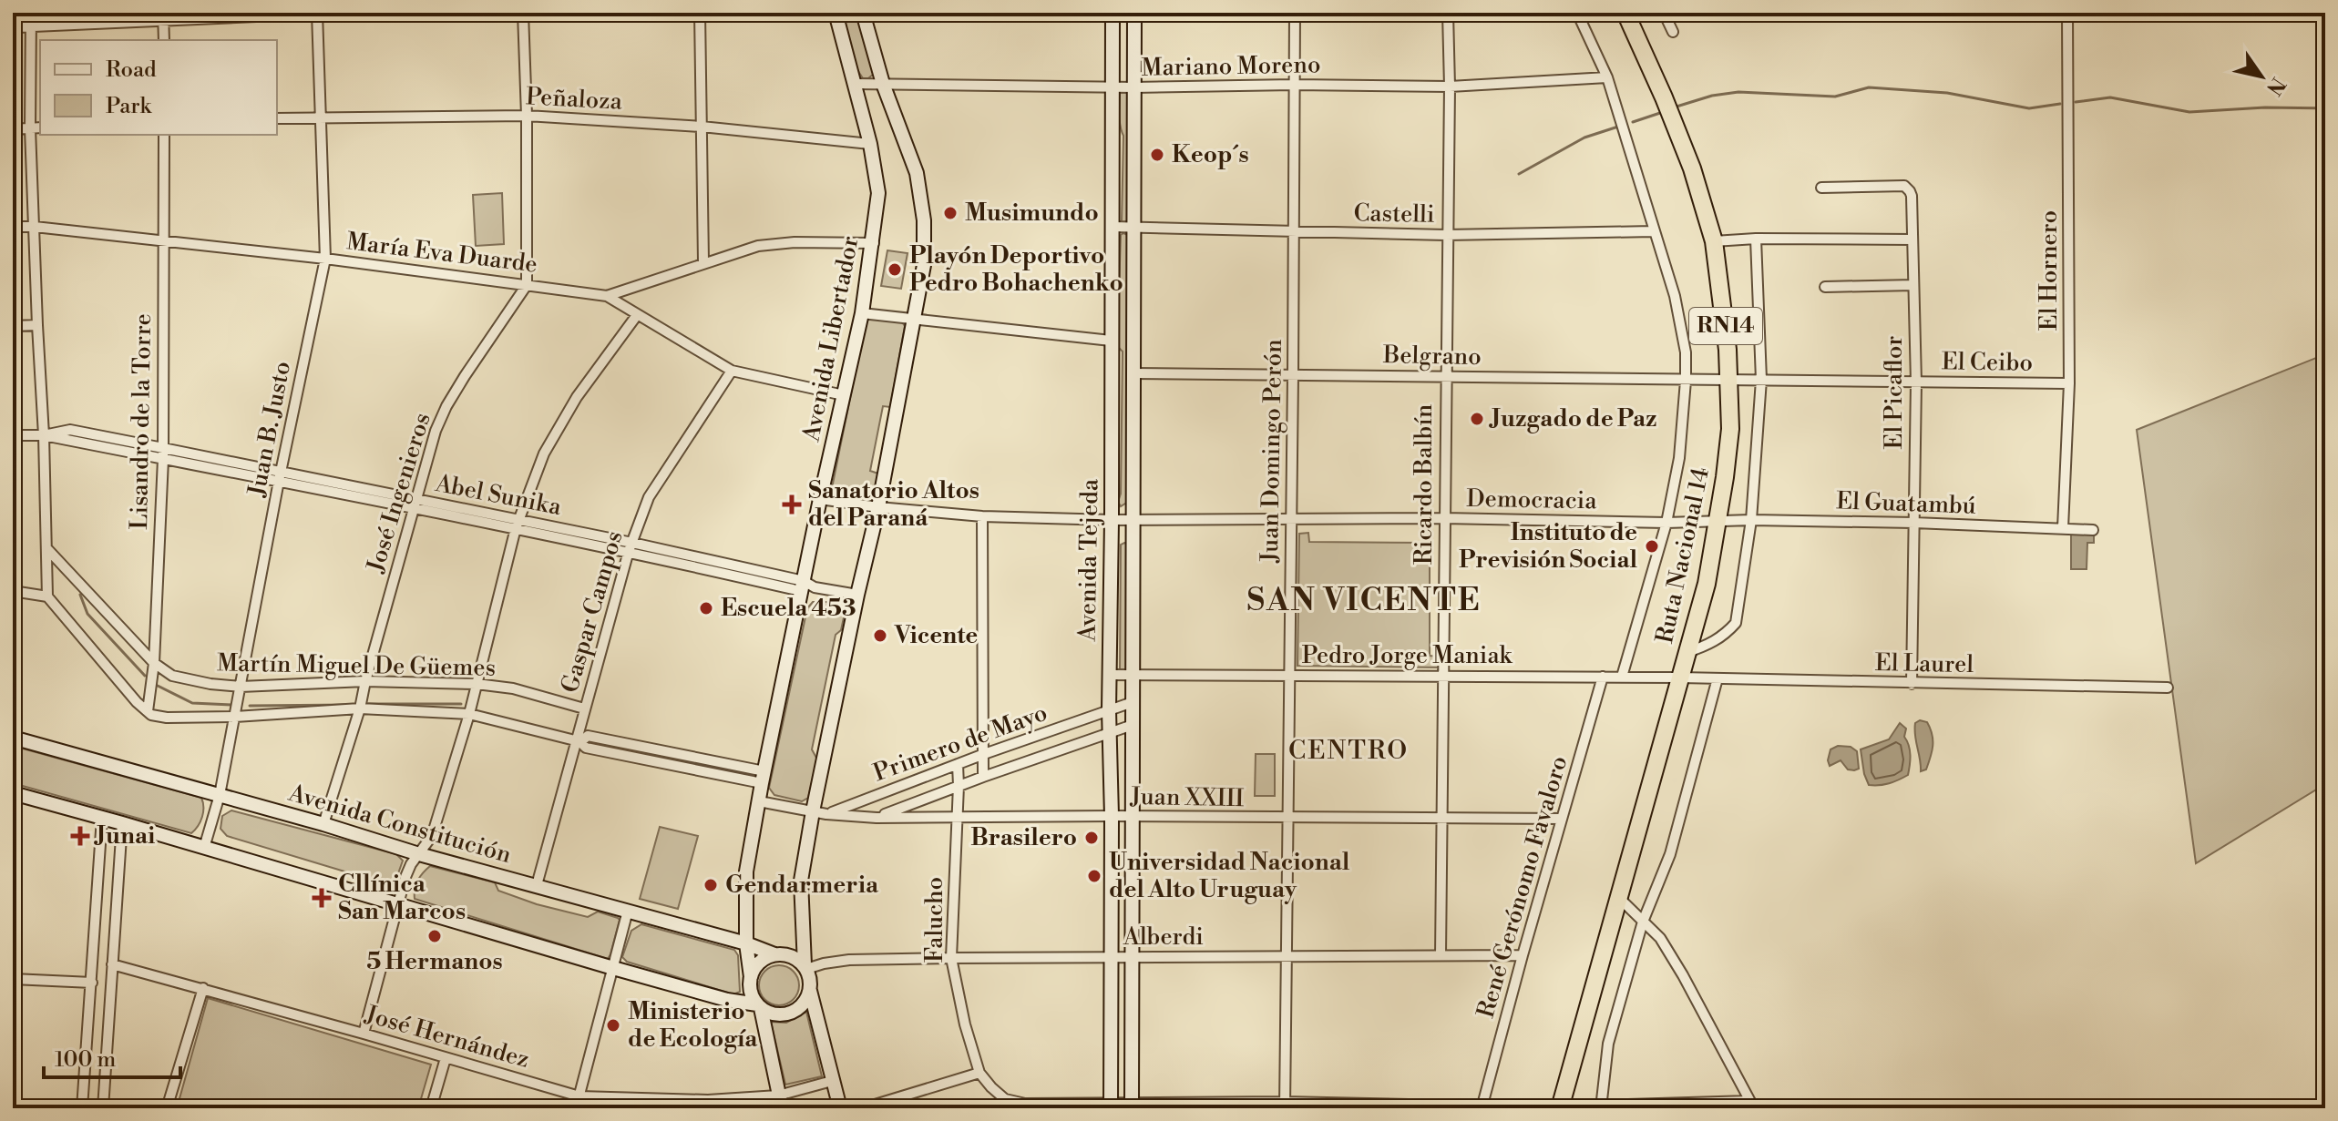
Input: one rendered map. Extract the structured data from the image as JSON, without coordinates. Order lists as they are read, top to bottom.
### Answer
{
  "streets": {
    "highway": ["RN14", "Ruta Nacional 14"],
    "main road": ["Avenida Libertador", "Avenida Tejeda", "Avenida Constitución"],
    "street": [
      "Mariano Moreno",
      "Peñaloza",
      "Castelli",
      "María Eva Duarde",
      "El Hornero",
      "Belgrano",
      "El Ceibo",
      "El Picaflor",
      "Lisandro de la Torre",
      "Juan B. Justo",
      "Juan Domingo Perón",
      "Ricardo Balbín",
      "José Ingenieros",
      "Abel Sunika",
      "Democracia",
      "El Guatambú",
      "Gaspar Campos",
      "Pedro Jorge Maniak",
      "El Laurel",
      "Martín Miguel De Güemes",
      "Primero de Mayo",
      "Juan XXIII",
      "René Gerónomo Favaloro",
      "Falucho",
      "Alberdi",
      "José Hernández"
    ]
  },
  "crossings": [
    ["Mariano Moreno", "Avenida Libertador"],
    ["Mariano Moreno", "Juan Domingo Perón"],
    ["Mariano Moreno", "Ricardo Balbín"],
    ["Mariano Moreno", "Avenida Tejeda"],
    ["Peñaloza", "Avenida Libertador"],
    ["Peñaloza", "Juan B. Justo"],
    ["Castelli", "Juan Domingo Perón"],
    ["Castelli", "Ricardo Balbín"],
    ["Castelli", "Avenida Tejeda"],
    ["María Eva Duarde", "Avenida Libertador"],
    ["María Eva Duarde", "Lisandro de la Torre"],
    ["María Eva Duarde", "Juan B. Justo"],
    ["María Eva Duarde", "José Ingenieros"],
    ["María Eva Duarde", "Gaspar Campos"],
    ["El Hornero", "El Ceibo"],
    ["El Hornero", "El Guatambú"],
    ["Avenida Libertador", "Abel Sunika"],
    ["Avenida Libertador", "Democracia"],
    ["Avenida Libertador", "Martín Miguel De Güemes"],
    ["Avenida Libertador", "Juan XXIII"],
    ["Avenida Libertador", "Avenida Constitución"],
    ["Avenida Libertador", "Alberdi"],
    ["Belgrano", "El Ceibo"],
    ["Belgrano", "Juan Domingo Perón"],
    ["Belgrano", "Ricardo Balbín"],
    ["Belgrano", "Ruta Nacional 14"],
    ["Belgrano", "Avenida Tejeda"],
    ["El Ceibo", "El Picaflor"],
    ["El Ceibo", "Ruta Nacional 14"],
    ["El Picaflor", "El Guatambú"],
    ["El Picaflor", "El Laurel"],
    ["Lisandro de la Torre", "Abel Sunika"],
    ["Lisandro de la Torre", "Martín Miguel De Güemes"],
    ["Juan B. Justo", "Abel Sunika"],
    ["Juan B. Justo", "Martín Miguel De Güemes"],
    ["Juan B. Justo", "Avenida Constitución"],
    ["Juan Domingo Perón", "Democracia"],
    ["Juan Domingo Perón", "Pedro Jorge Maniak"],
    ["Juan Domingo Perón", "Juan XXIII"],
    ["Juan Domingo Perón", "Alberdi"],
    ["Ricardo Balbín", "Democracia"],
    ["Ricardo Balbín", "Pedro Jorge Maniak"],
    ["Ricardo Balbín", "Juan XXIII"],
    ["Ricardo Balbín", "Alberdi"],
    ["José Ingenieros", "Abel Sunika"],
    ["José Ingenieros", "Martín Miguel De Güemes"],
    ["José Ingenieros", "Avenida Constitución"],
    ["Abel Sunika", "Gaspar Campos"],
    ["Democracia", "El Guatambú"],
    ["Democracia", "Ruta Nacional 14"],
    ["Democracia", "Avenida Tejeda"],
    ["El Guatambú", "Ruta Nacional 14"],
    ["Ruta Nacional 14", "Pedro Jorge Maniak"],
    ["Ruta Nacional 14", "El Laurel"],
    ["Avenida Tejeda", "Pedro Jorge Maniak"],
    ["Avenida Tejeda", "Primero de Mayo"],
    ["Avenida Tejeda", "Juan XXIII"],
    ["Avenida Tejeda", "Alberdi"],
    ["Gaspar Campos", "Martín Miguel De Güemes"],
    ["Gaspar Campos", "Avenida Constitución"],
    ["Pedro Jorge Maniak", "El Laurel"],
    ["Pedro Jorge Maniak", "René Gerónomo Favaloro"],
    ["Primero de Mayo", "Juan XXIII"],
    ["Primero de Mayo", "Falucho"],
    ["Juan XXIII", "René Gerónomo Favaloro"],
    ["Juan XXIII", "Falucho"],
    ["Avenida Constitución", "Alberdi"],
    ["René Gerónomo Favaloro", "Alberdi"],
    ["Falucho", "Alberdi"]
  ],
  "districts": ["SAN VICENTE", "CENTRO"],
  "places": {
    "other": [
      "Keop´s",
      "Musimundo",
      "Playón Deportivo Pedro Bohachenko",
      "Juzgado de Paz",
      "Instituto de Previsión Social",
      "Escuela 453",
      "Vicente",
      "Brasilero",
      "Universidad Nacional del Alto Uruguay",
      "Gendarmeria",
      "5 Hermanos",
      "Ministerio de Ecología"
    ],
    "health": ["Sanatorio Altos del Paraná", "Junai", "Cllínica San Marcos"]
  },
  "legend": ["Road", "Park"],
  "scale_bar": "100 m",
  "north": "bottom right"
}
